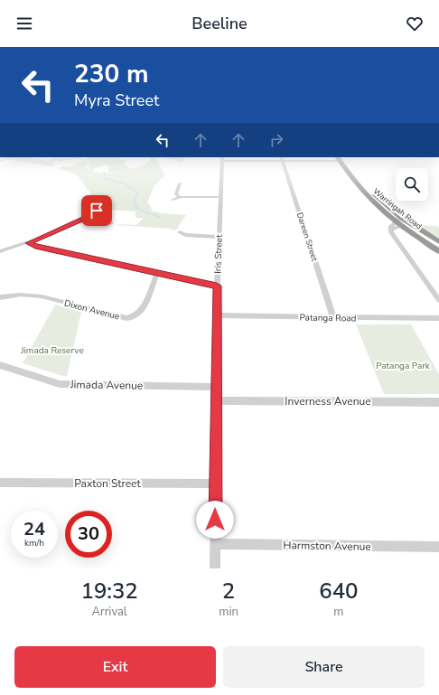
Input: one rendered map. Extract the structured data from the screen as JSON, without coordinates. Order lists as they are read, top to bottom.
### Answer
{
  "streets": {
    "highway": ["Warringah Road"],
    "street": [
      "Dareen Street",
      "Iris Street",
      "Dixon Avenue",
      "Patanga Road",
      "Jimada Avenue",
      "Inverness Avenue",
      "Paxton Street",
      "Harmston Avenue"
    ]
  },
  "crossings": [
    ["Dareen Street", "Patanga Road"],
    ["Iris Street", "Patanga Road"],
    ["Iris Street", "Jimada Avenue"],
    ["Iris Street", "Inverness Avenue"],
    ["Iris Street", "Paxton Street"],
    ["Iris Street", "Harmston Avenue"]
  ],
  "parks": ["Jimada Reserve", "Patanga Park"],
  "page": {
    "header": "Beeline",
    "turn": ["230 m", "Myra Street"],
    "speed": "24 km/h",
    "limit": "30",
    "eta": [
      "19:32",
      "Arrival",
      "2",
      "min",
      "640",
      "m"
    ],
    "buttons": ["Exit", "Share"]
  }
}
